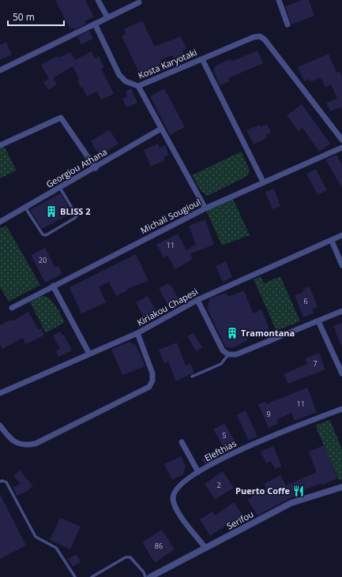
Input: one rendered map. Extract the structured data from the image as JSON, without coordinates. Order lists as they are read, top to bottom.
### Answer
{
  "streets": {
    "street": [
      "Kosta Karyotaki",
      "Georgiou Athana",
      "Michali Sougioul",
      "Kiriakou Chapesi",
      "Elefthias",
      "Serifou"
    ]
  },
  "crossings": [
    ["Elefthias", "Serifou"]
  ],
  "places": {
    "building": ["BLISS 2", "Tramontana"],
    "restaurant": ["Puerto Coffe"]
  },
  "house_numbers": [
    "11",
    "20",
    "6",
    "7",
    "11",
    "9",
    "5",
    "2",
    "86"
  ],
  "scale_bar": "50 m"
}
